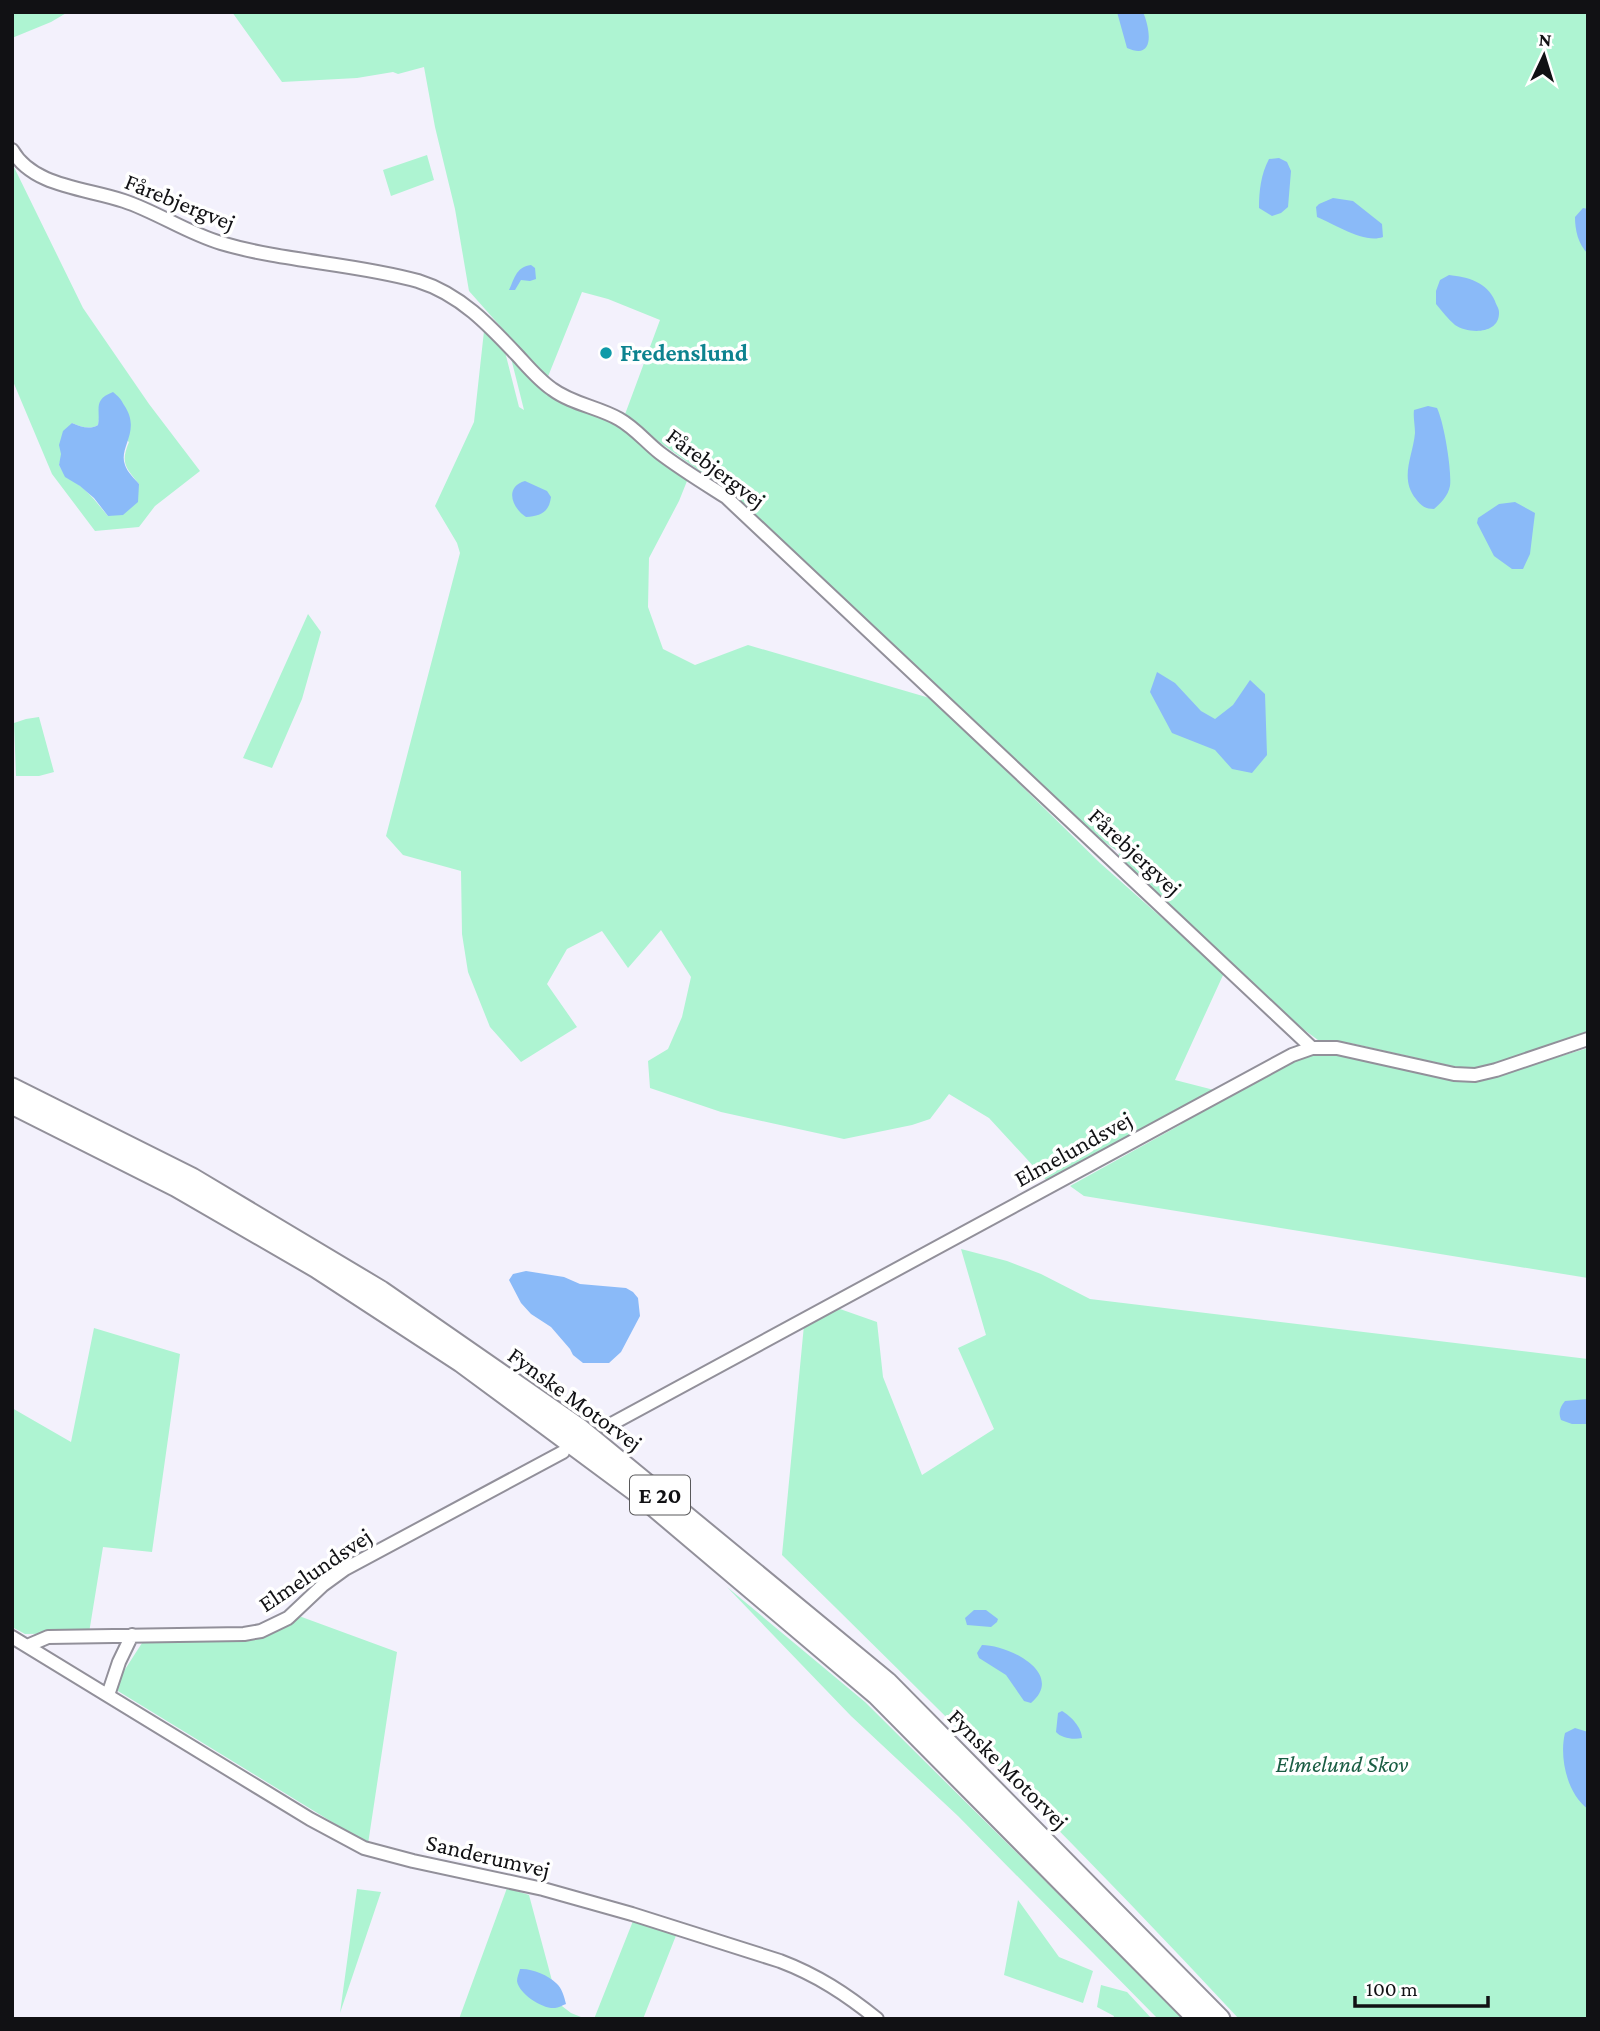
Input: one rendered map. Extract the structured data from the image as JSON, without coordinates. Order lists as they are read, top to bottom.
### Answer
{
  "streets": {
    "highway": ["Fynske Motorvej", "E 20"],
    "street": ["Fårebjergvej", "Elmelundsvej", "Sanderumvej"]
  },
  "crossings": [
    ["Fårebjergvej", "Elmelundsvej"],
    ["Elmelundsvej", "Sanderumvej"]
  ],
  "parks": ["Elmelund Skov"],
  "places": ["Fredenslund"],
  "scale_bar": "100 m",
  "north": "top"
}
